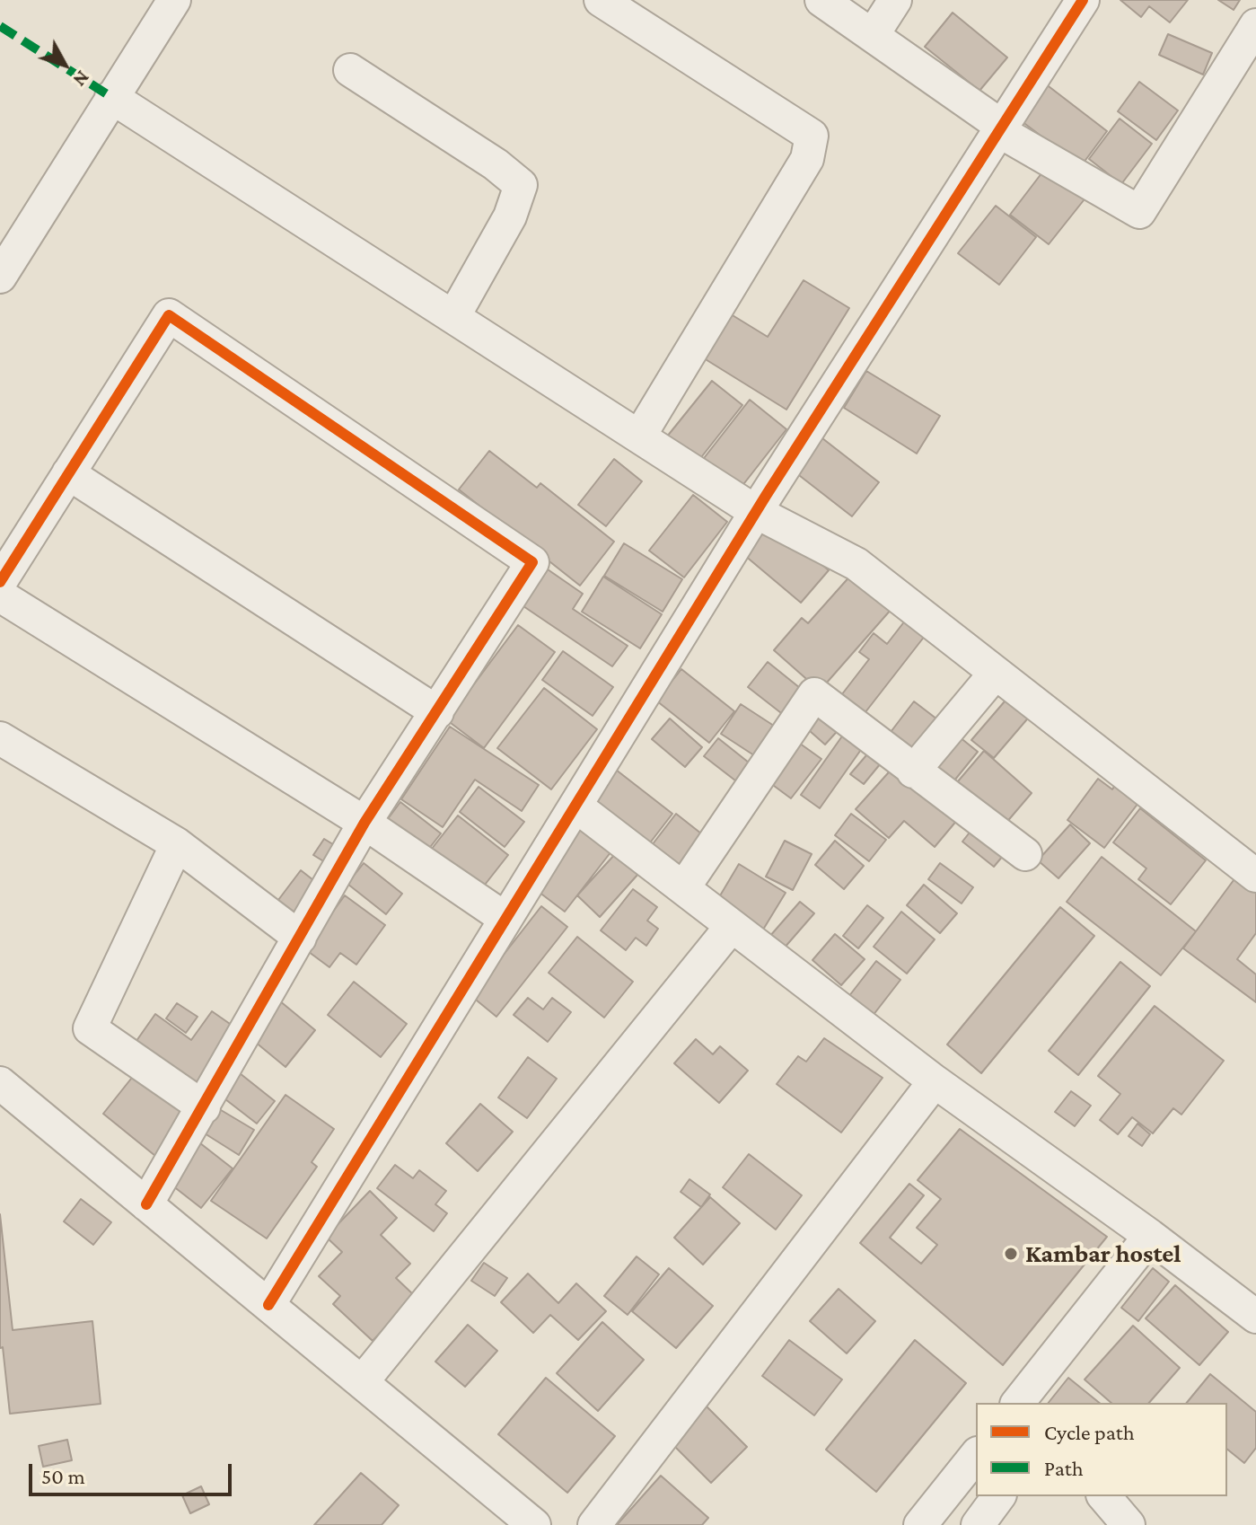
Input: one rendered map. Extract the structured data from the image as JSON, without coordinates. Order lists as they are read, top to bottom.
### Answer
{
  "places": ["Kambar hostel"],
  "legend": ["Cycle path", "Path"],
  "scale_bar": "50 m",
  "north": "bottom right"
}
